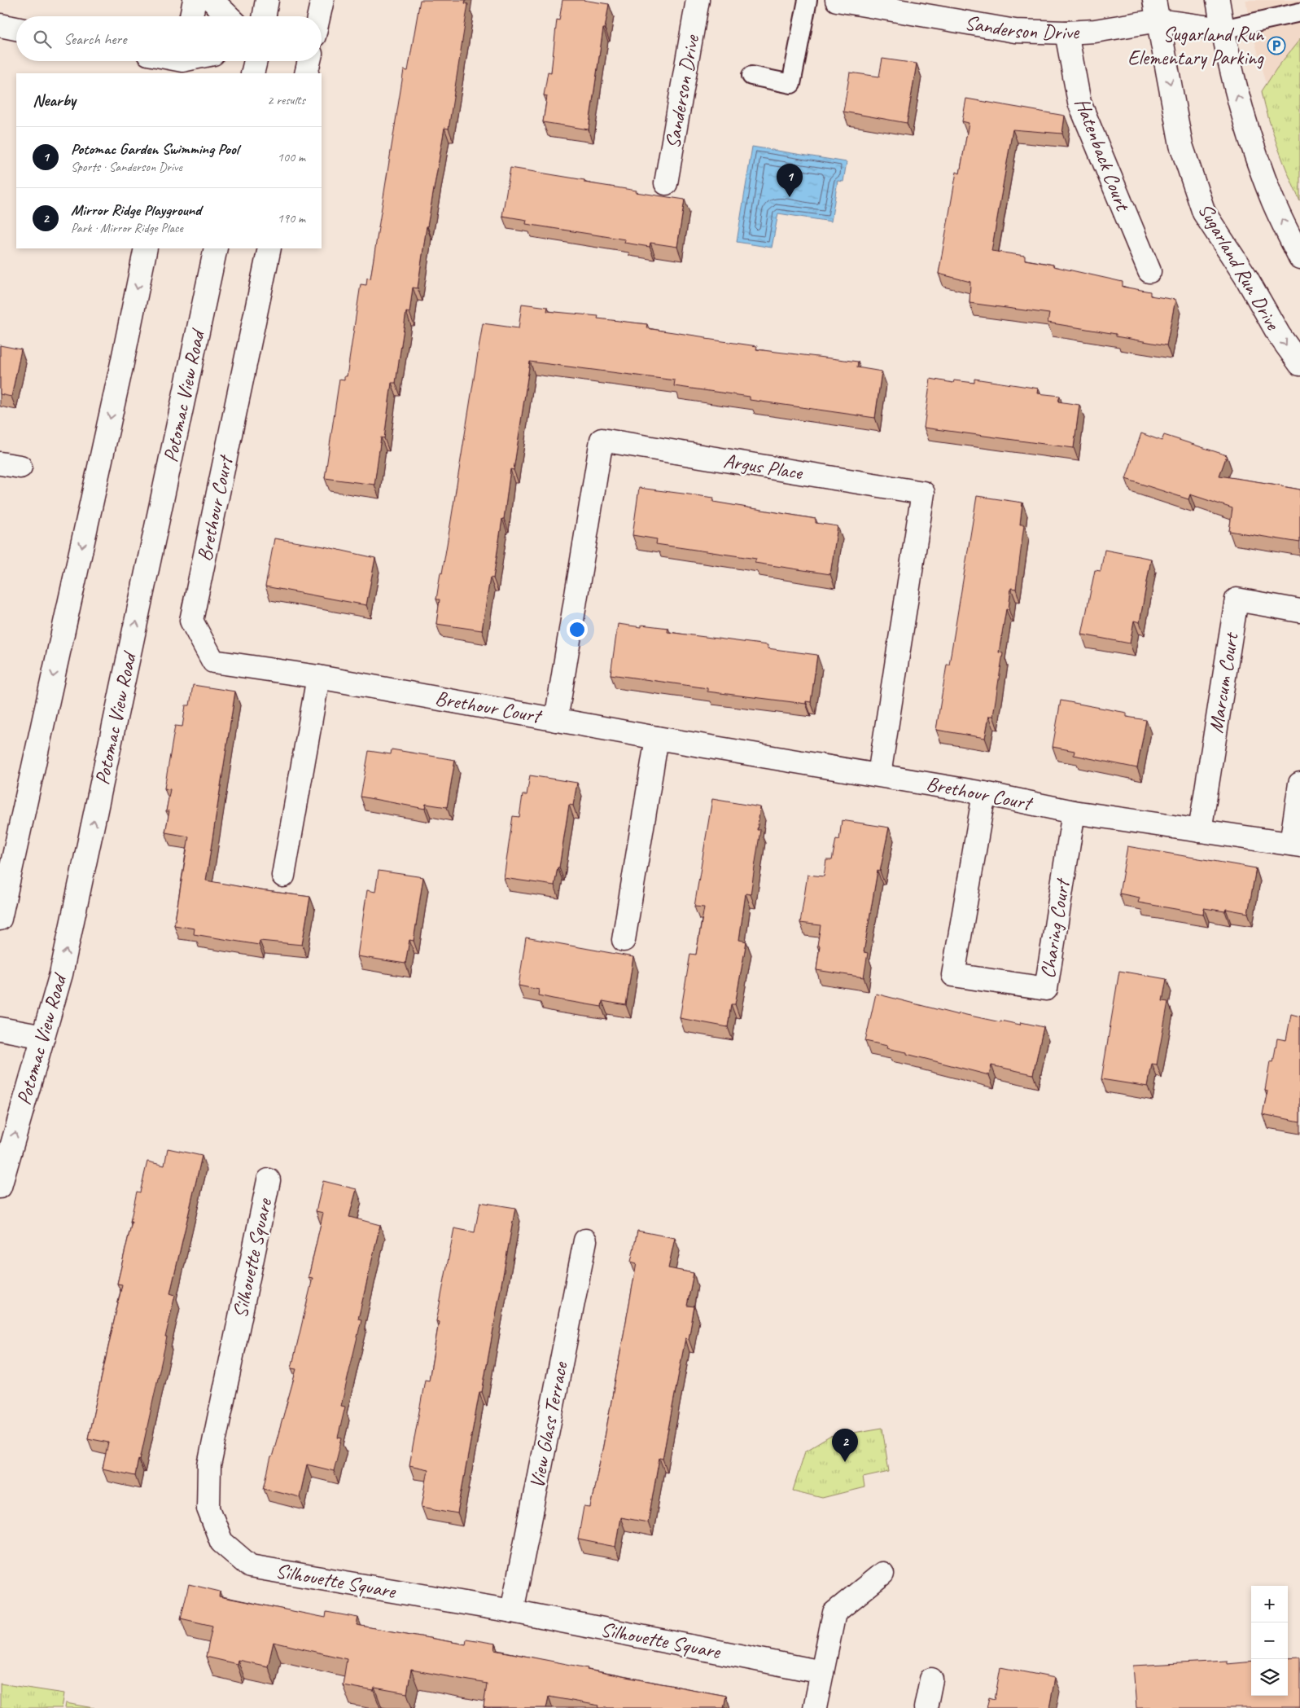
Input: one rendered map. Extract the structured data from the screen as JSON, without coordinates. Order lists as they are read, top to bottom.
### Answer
{
  "streets": {
    "street": [
      "Sanderson Drive",
      "Hatenback Court",
      "Sugarland Run Drive",
      "Potomac View Road",
      "Argus Place",
      "Brethour Court",
      "Marcum Court",
      "Charing Court",
      "Silhouette Square",
      "View Glass Terrace"
    ]
  },
  "crossings": [
    ["Sanderson Drive", "Hatenback Court"],
    ["Sanderson Drive", "Sugarland Run Drive"],
    ["Argus Place", "Brethour Court"],
    ["Brethour Court", "Marcum Court"],
    ["Brethour Court", "Charing Court"],
    ["Silhouette Square", "View Glass Terrace"]
  ],
  "places": {
    "parking": ["Sugarland Run Elementary Parking"]
  },
  "page": {
    "search": "Search here",
    "heading": ["Nearby", "2 results"],
    "list": [
      {
        "mark": "1",
        "name": "Potomac Garden Swimming Pool",
        "note": "Sports · Sanderson Drive",
        "value": "100 m"
      },
      {
        "mark": "2",
        "name": "Mirror Ridge Playground",
        "note": "Park · Mirror Ridge Place",
        "value": "190 m"
      }
    ],
    "pins": ["1", "2"],
    "map_buttons": ["+", "−"]
  }
}
